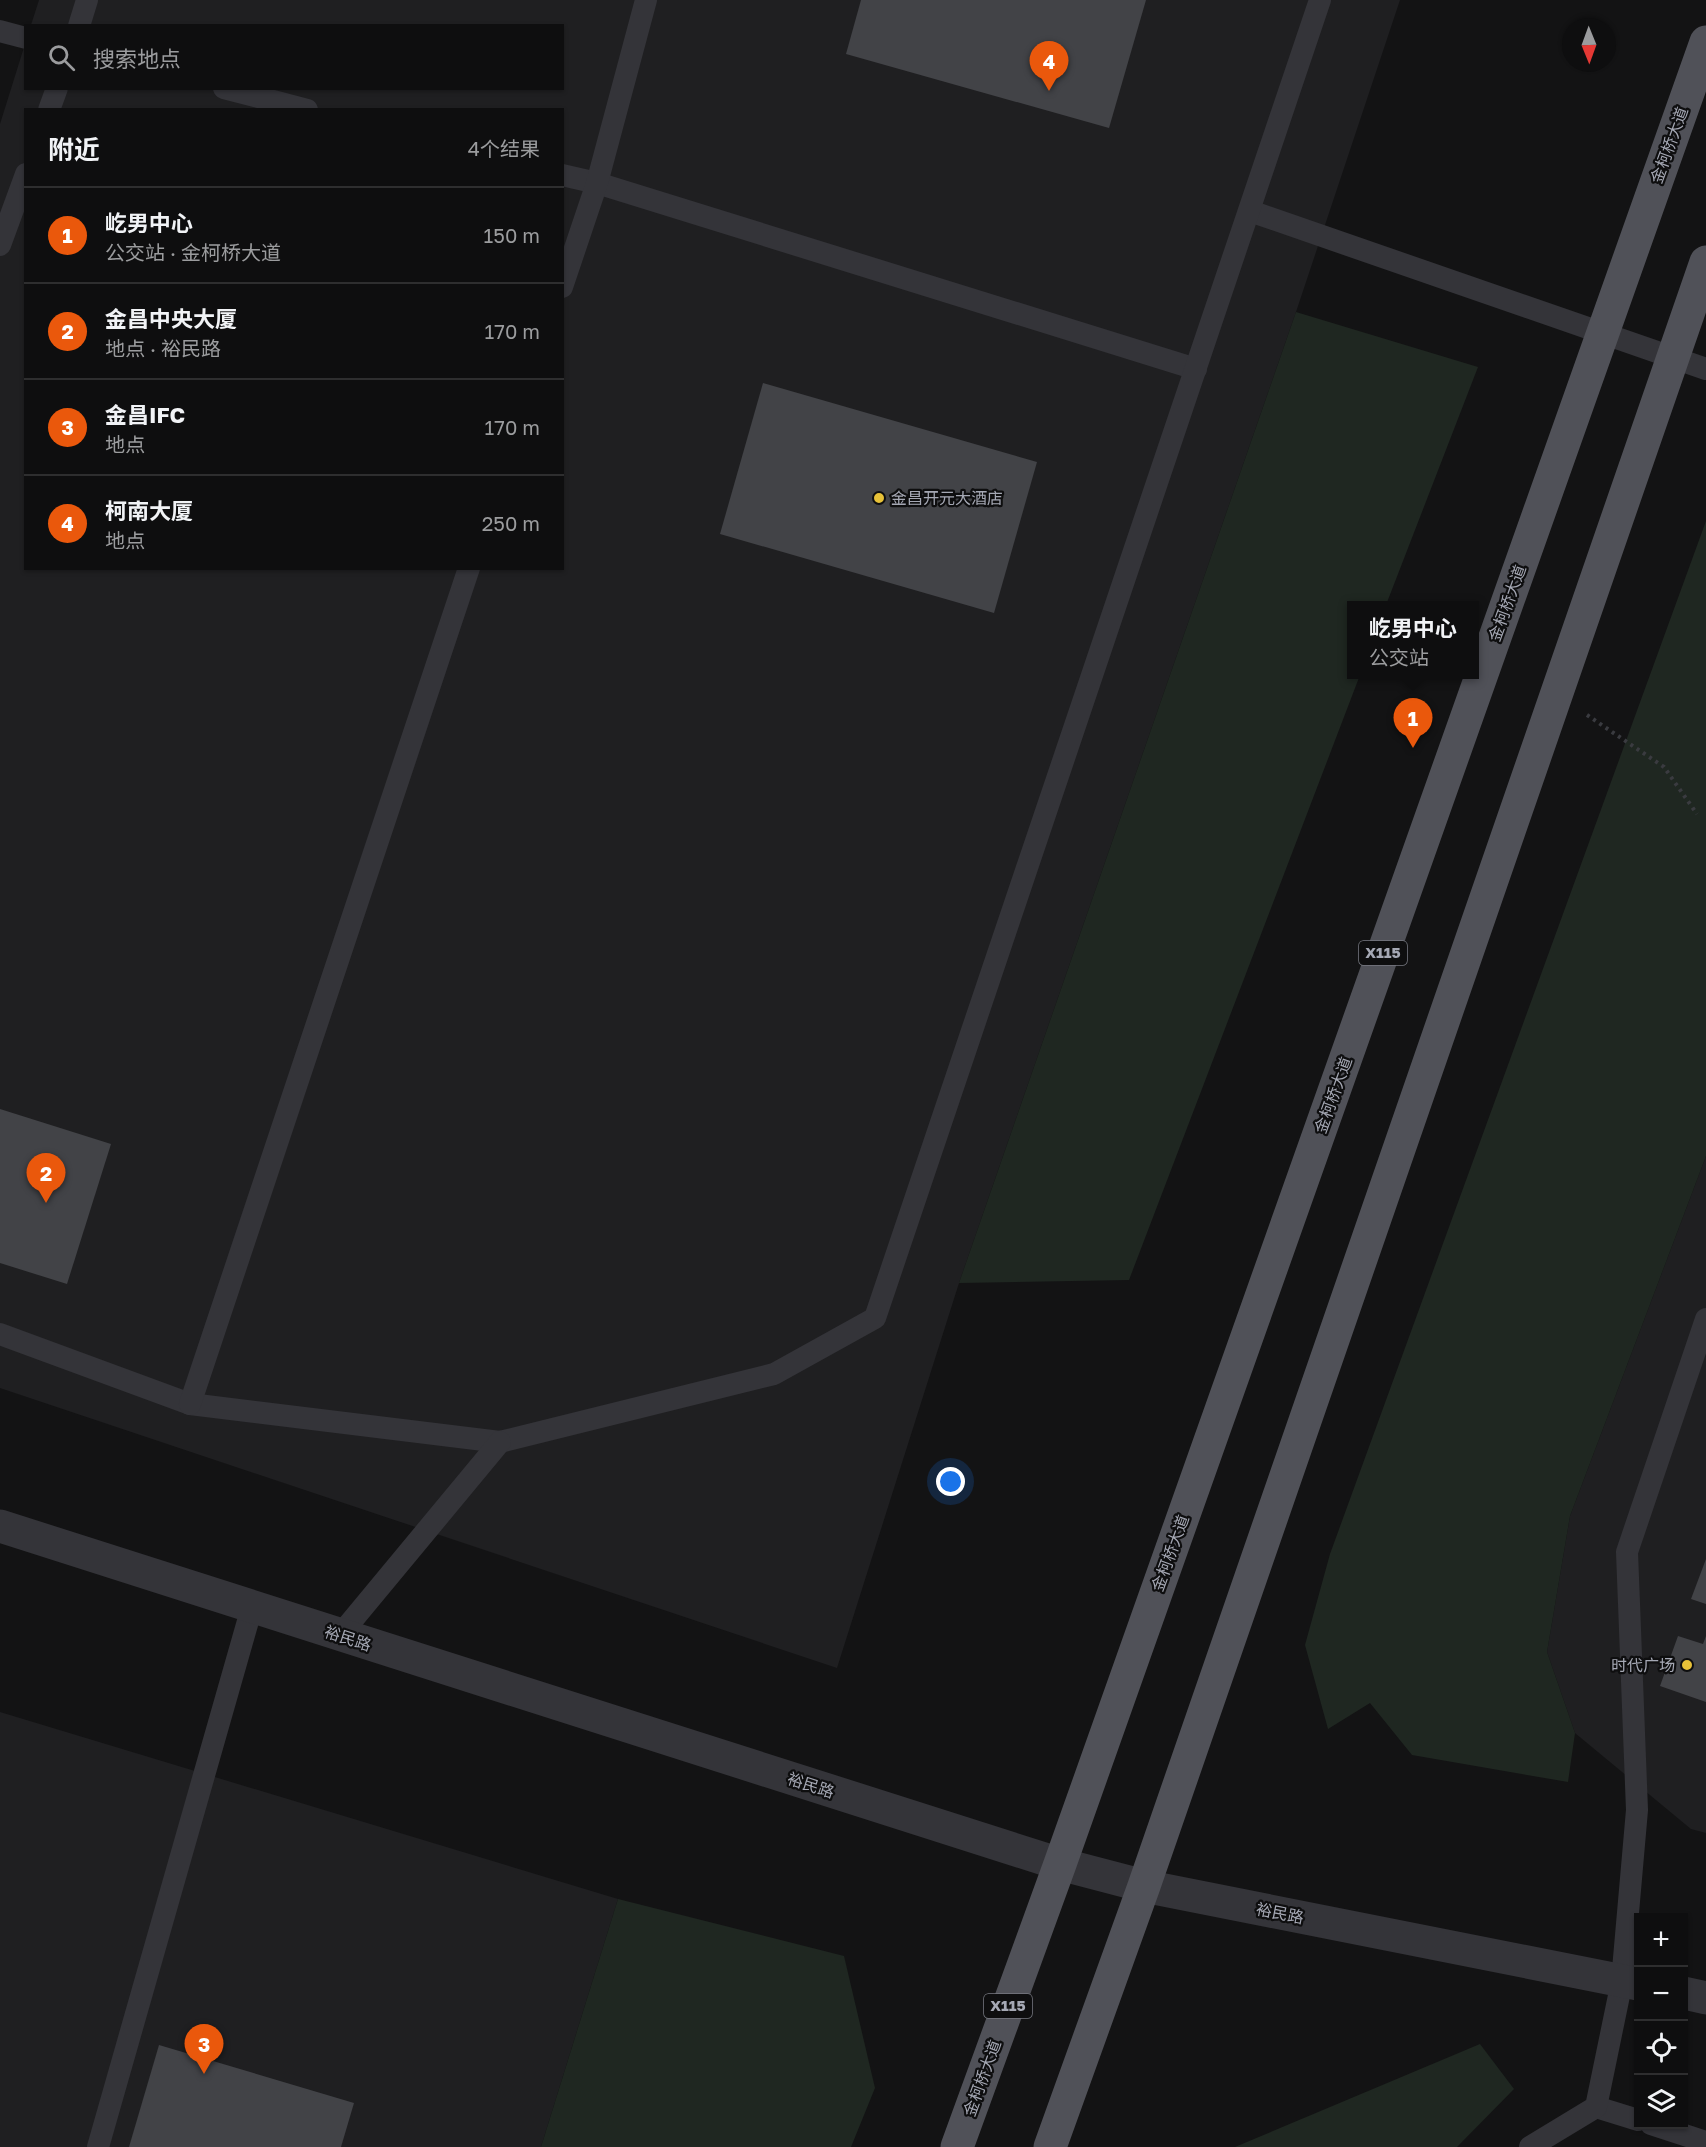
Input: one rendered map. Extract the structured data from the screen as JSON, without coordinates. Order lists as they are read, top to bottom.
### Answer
{
  "streets": {
    "main road": ["金柯桥大道", "X115"],
    "street": ["裕民路"]
  },
  "crossings": [
    ["金柯桥大道", "裕民路"]
  ],
  "places": ["金昌开元大酒店", "时代广场"],
  "north": "bottom",
  "page": {
    "search": "搜索地点",
    "pins": [
      "4",
      "1",
      "2",
      "3"
    ],
    "heading": ["附近", "4个结果"],
    "list": [
      {
        "mark": "1",
        "name": "屹男中心",
        "note": "公交站 · 金柯桥大道",
        "value": "150 m"
      },
      {
        "mark": "2",
        "name": "金昌中央大厦",
        "note": "地点 · 裕民路",
        "value": "170 m"
      },
      {
        "mark": "3",
        "name": "金昌IFC",
        "note": "地点",
        "value": "170 m"
      },
      {
        "mark": "4",
        "name": "柯南大厦",
        "note": "地点",
        "value": "250 m"
      }
    ],
    "popup": ["屹男中心", "公交站"],
    "map_buttons": ["+", "−"]
  }
}
